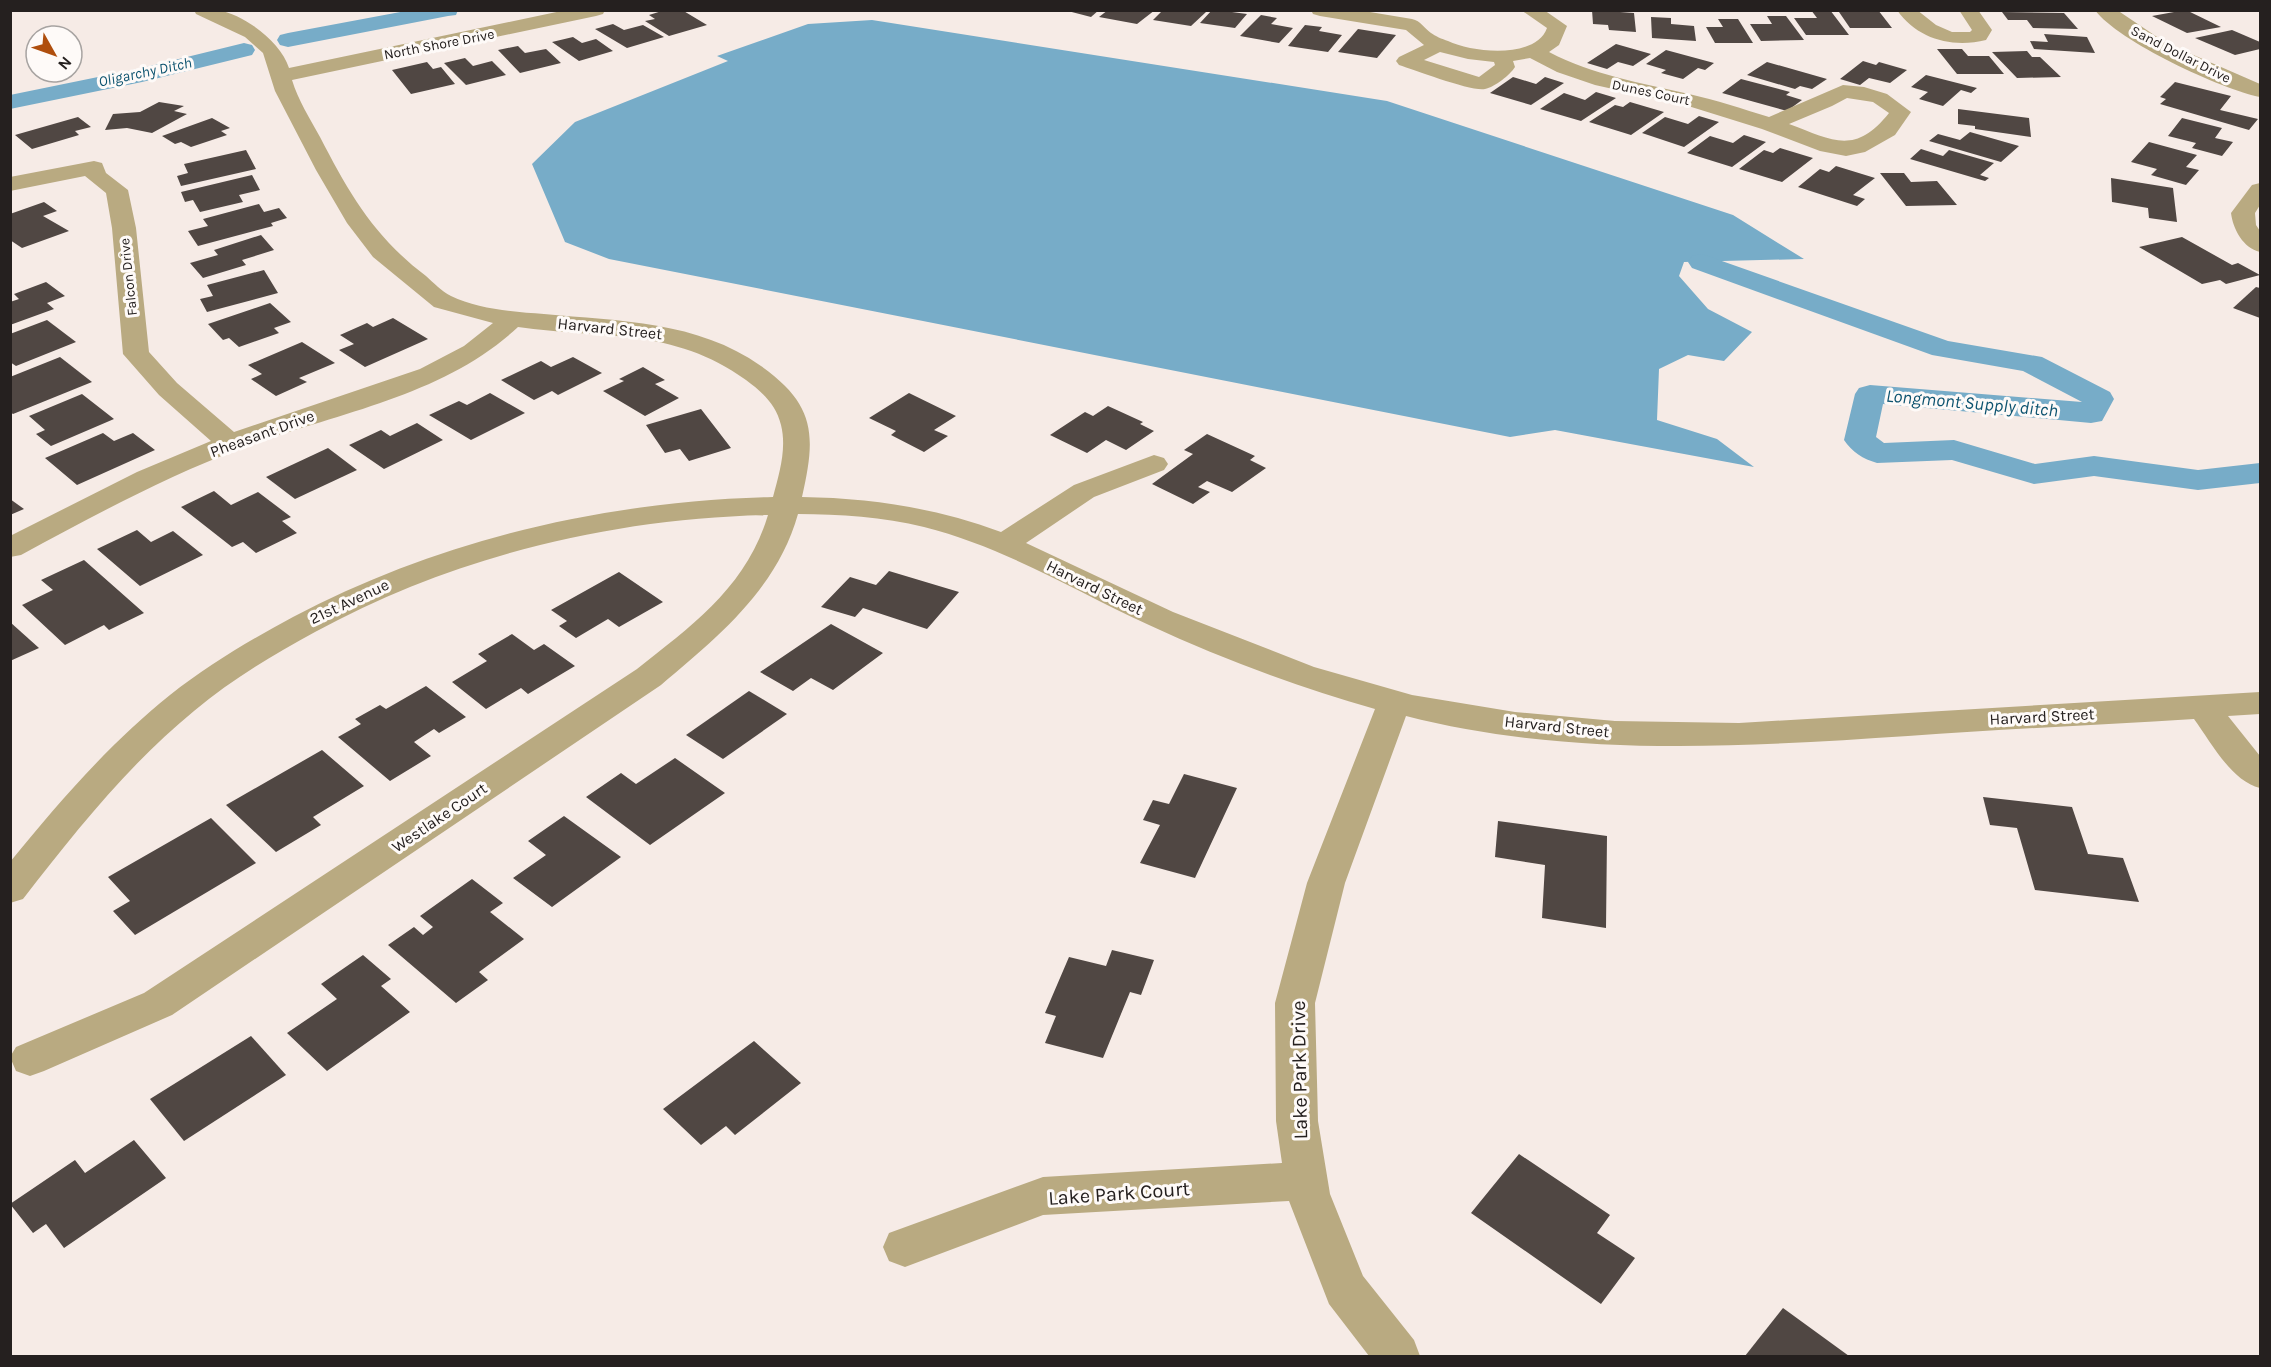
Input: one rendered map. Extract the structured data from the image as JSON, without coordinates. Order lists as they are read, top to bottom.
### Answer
{
  "streets": {
    "street": [
      "North Shore Drive",
      "Sand Dollar Drive",
      "Dunes Court",
      "Falcon Drive",
      "Harvard Street",
      "Pheasant Drive",
      "21st Avenue",
      "Westlake Court",
      "Lake Park Drive",
      "Lake Park Court"
    ]
  },
  "crossings": [
    ["North Shore Drive", "Harvard Street"],
    ["Falcon Drive", "Pheasant Drive"],
    ["Harvard Street", "Pheasant Drive"],
    ["Harvard Street", "21st Avenue"],
    ["Harvard Street", "Westlake Court"],
    ["Harvard Street", "Lake Park Drive"],
    ["21st Avenue", "Westlake Court"],
    ["Lake Park Drive", "Lake Park Court"]
  ],
  "water": ["Oligarchy Ditch", "Longmont Supply ditch"],
  "north": "bottom right"
}
